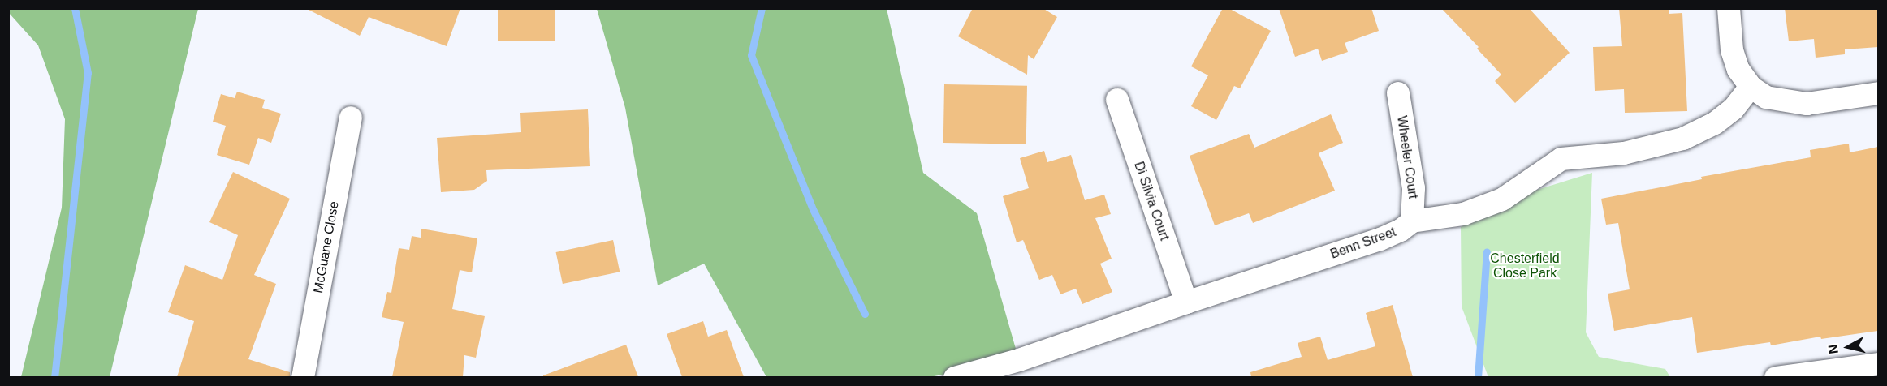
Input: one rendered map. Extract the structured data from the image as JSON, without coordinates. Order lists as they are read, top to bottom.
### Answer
{
  "streets": {
    "street": [
      "Wheeler Court",
      "Di Silvia Court",
      "Benn Street",
      "McGuane Close"
    ]
  },
  "crossings": [
    ["Wheeler Court", "Benn Street"],
    ["Di Silvia Court", "Benn Street"]
  ],
  "parks": ["Chesterfield Close Park"],
  "north": "left"
}
